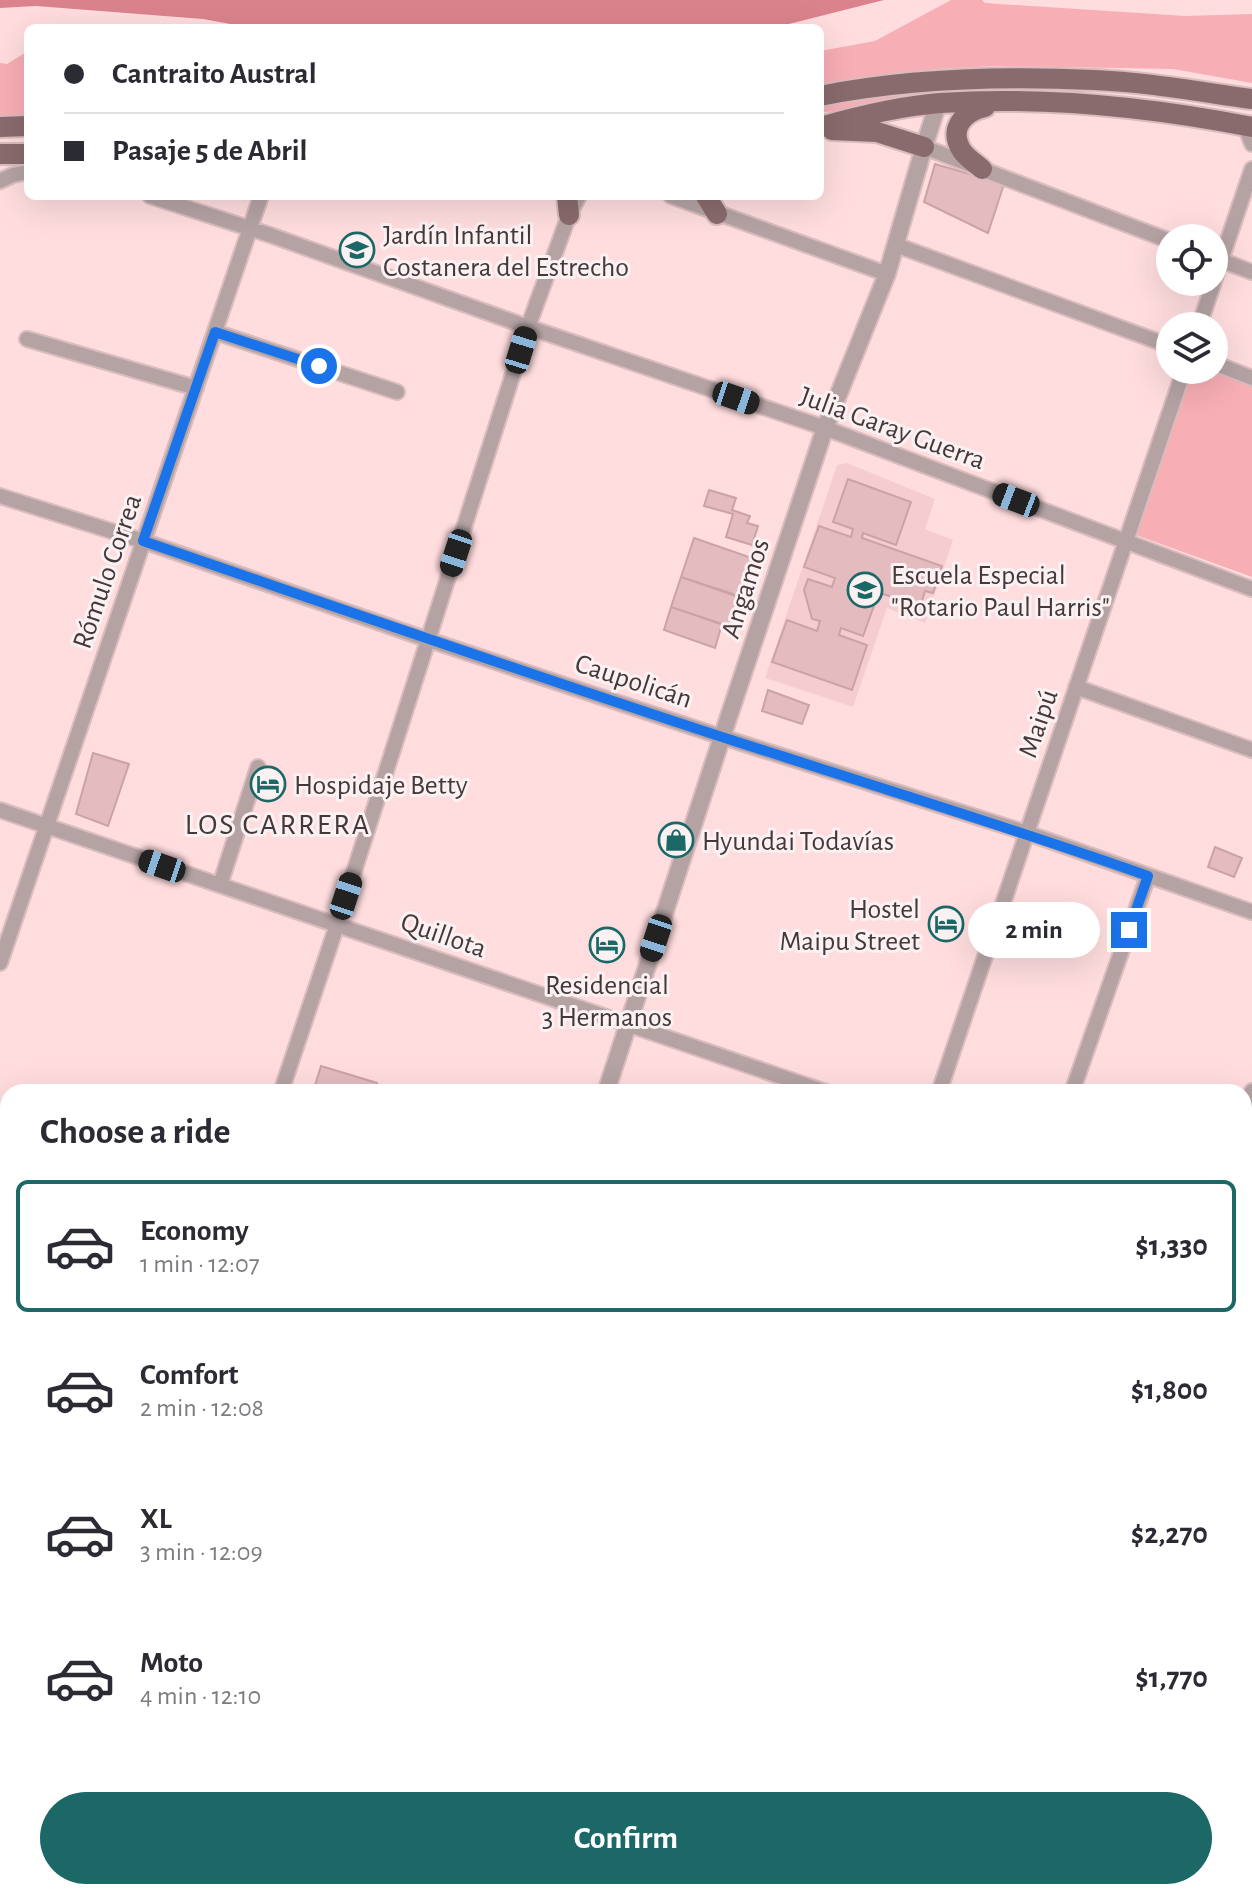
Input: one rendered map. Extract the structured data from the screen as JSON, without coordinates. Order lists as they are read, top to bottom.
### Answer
{
  "streets": {
    "street": [
      "Julia Garay Guerra",
      "Rómulo Correa",
      "Angamos",
      "Caupolicán",
      "Maipú",
      "Quillota"
    ]
  },
  "crossings": [
    ["Julia Garay Guerra", "Rómulo Correa"],
    ["Julia Garay Guerra", "Angamos"],
    ["Julia Garay Guerra", "Maipú"],
    ["Rómulo Correa", "Caupolicán"],
    ["Rómulo Correa", "Quillota"],
    ["Angamos", "Caupolicán"],
    ["Angamos", "Quillota"],
    ["Caupolicán", "Maipú"]
  ],
  "districts": ["LOS CARRERA"],
  "places": {
    "school or university": ["Jardín Infantil Costanera del Estrecho", "Escuela Especial \"Rotario Paul Harris\""],
    "hotel": ["Hospidaje Betty", "Hostel Maipu Street", "Residencial 3 Hermanos"],
    "shop": ["Hyundai Todavías"]
  },
  "page": {
    "banner": ["Cantraito Austral", "Pasaje 5 de Abril"],
    "bubble": "2 min",
    "heading": "Choose a ride",
    "list": [
      {
        "name": "Economy",
        "note": "1 min · 12:07",
        "value": "$1,330"
      },
      {
        "name": "Comfort",
        "note": "2 min · 12:08",
        "value": "$1,800"
      },
      {
        "name": "XL",
        "note": "3 min · 12:09",
        "value": "$2,270"
      },
      {
        "name": "Moto",
        "note": "4 min · 12:10",
        "value": "$1,770"
      }
    ],
    "buttons": "Confirm"
  }
}
